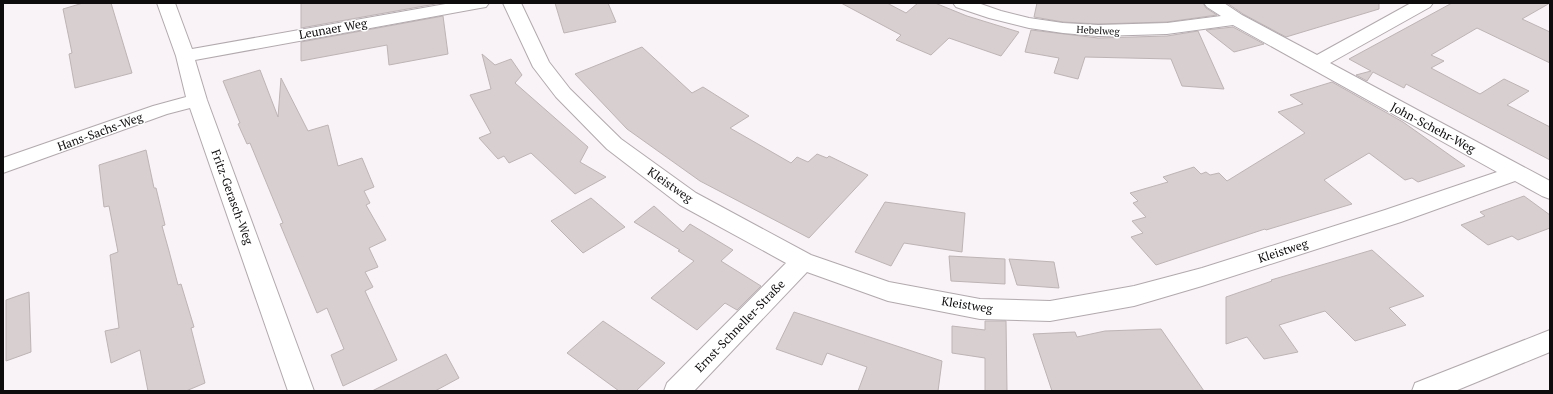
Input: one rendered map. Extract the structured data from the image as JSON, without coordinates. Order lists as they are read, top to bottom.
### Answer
{
  "streets": {
    "street": [
      "Leunaer Weg",
      "Hebelweg",
      "John-Schehr-Weg",
      "Hans-Sachs-Weg",
      "Kleistweg",
      "Fritz-Gerasch-Weg",
      "Ernst-Schneller-Straße"
    ]
  },
  "crossings": [
    ["Leunaer Weg", "Fritz-Gerasch-Weg"],
    ["Hebelweg", "John-Schehr-Weg"],
    ["John-Schehr-Weg", "Kleistweg"],
    ["Hans-Sachs-Weg", "Fritz-Gerasch-Weg"],
    ["Kleistweg", "Ernst-Schneller-Straße"]
  ]
}
